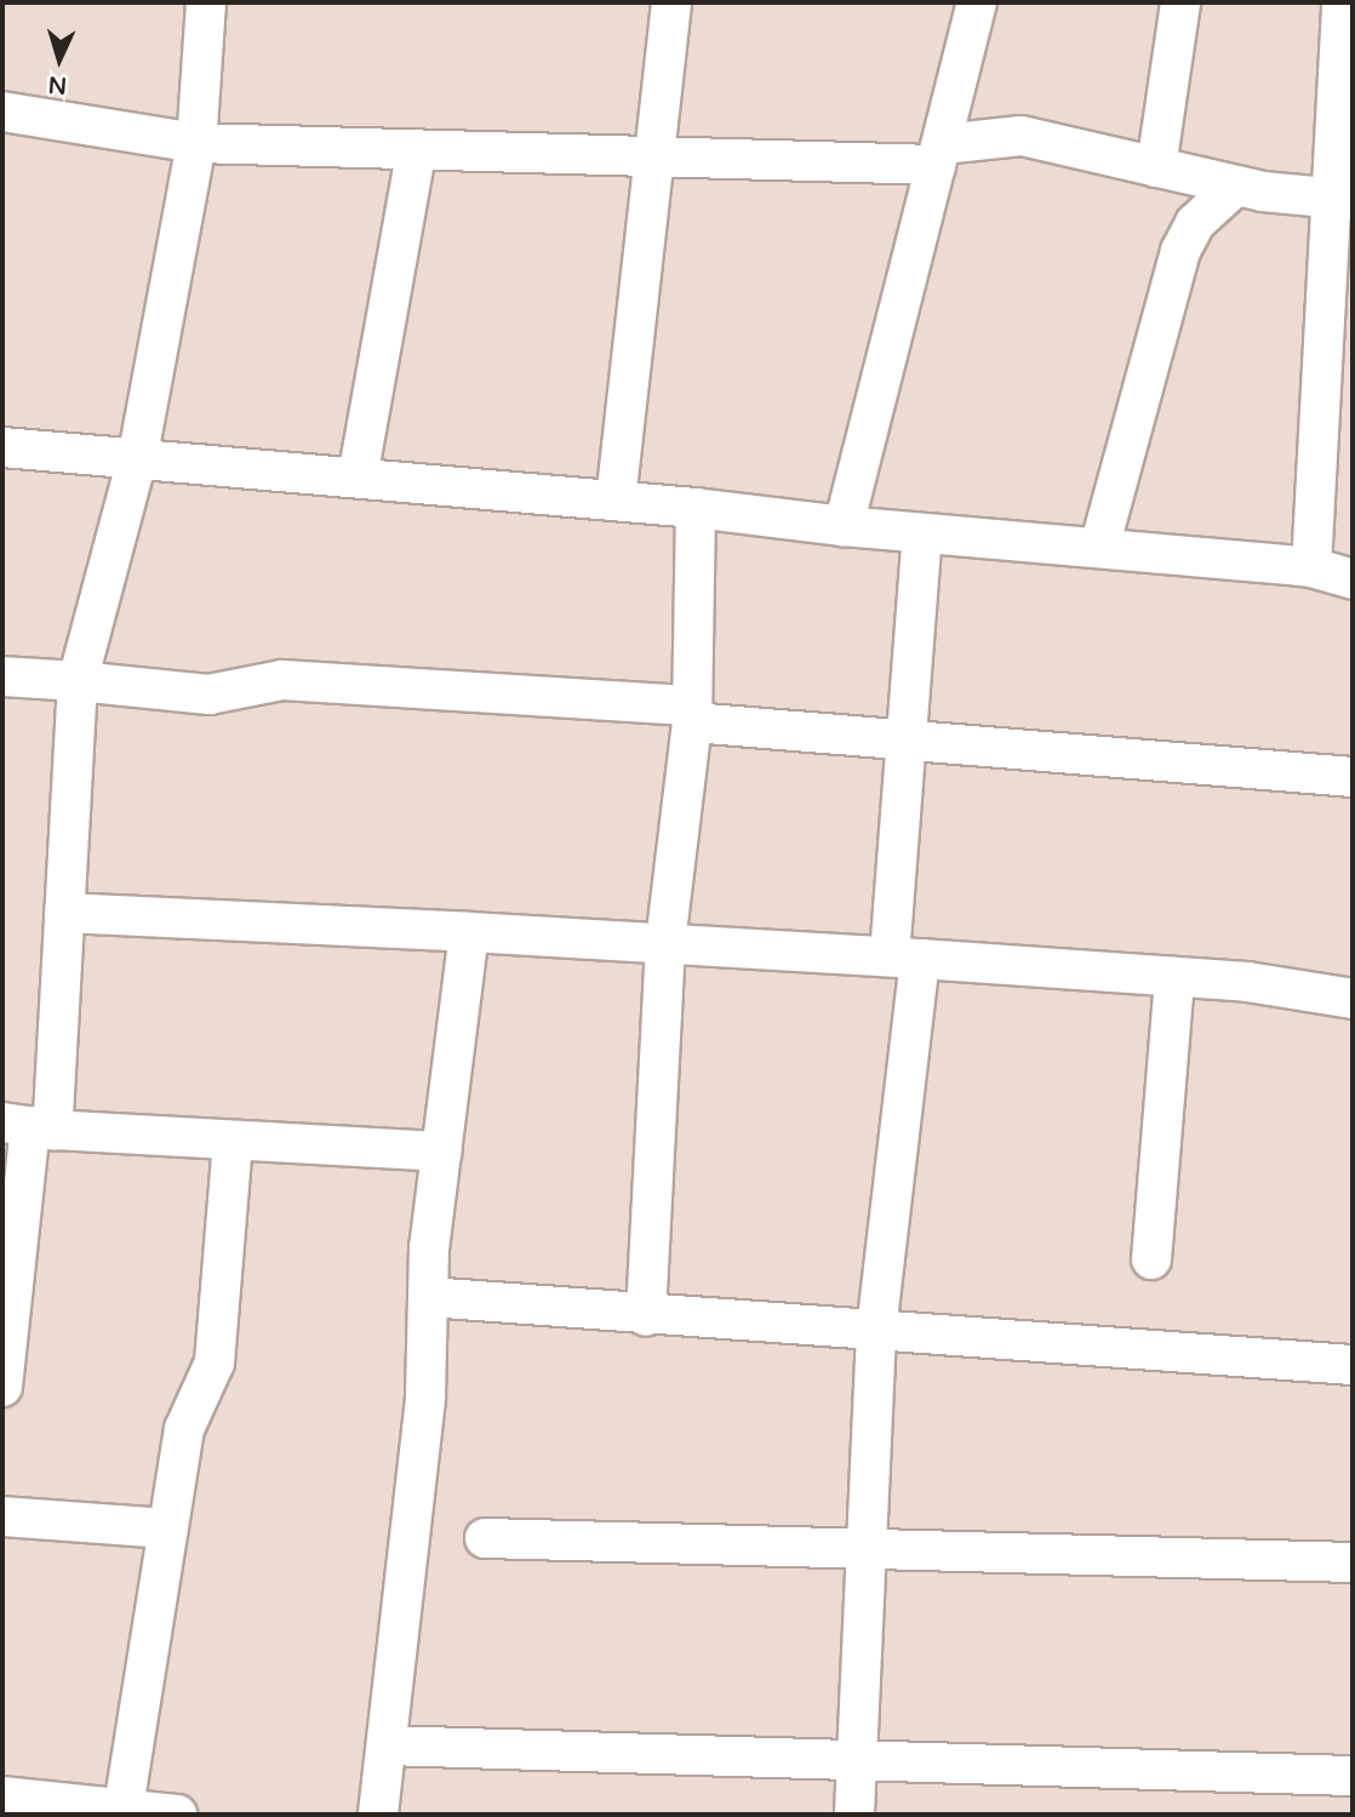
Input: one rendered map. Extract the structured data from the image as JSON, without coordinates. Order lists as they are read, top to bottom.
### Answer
{
  "north": "bottom"
}
